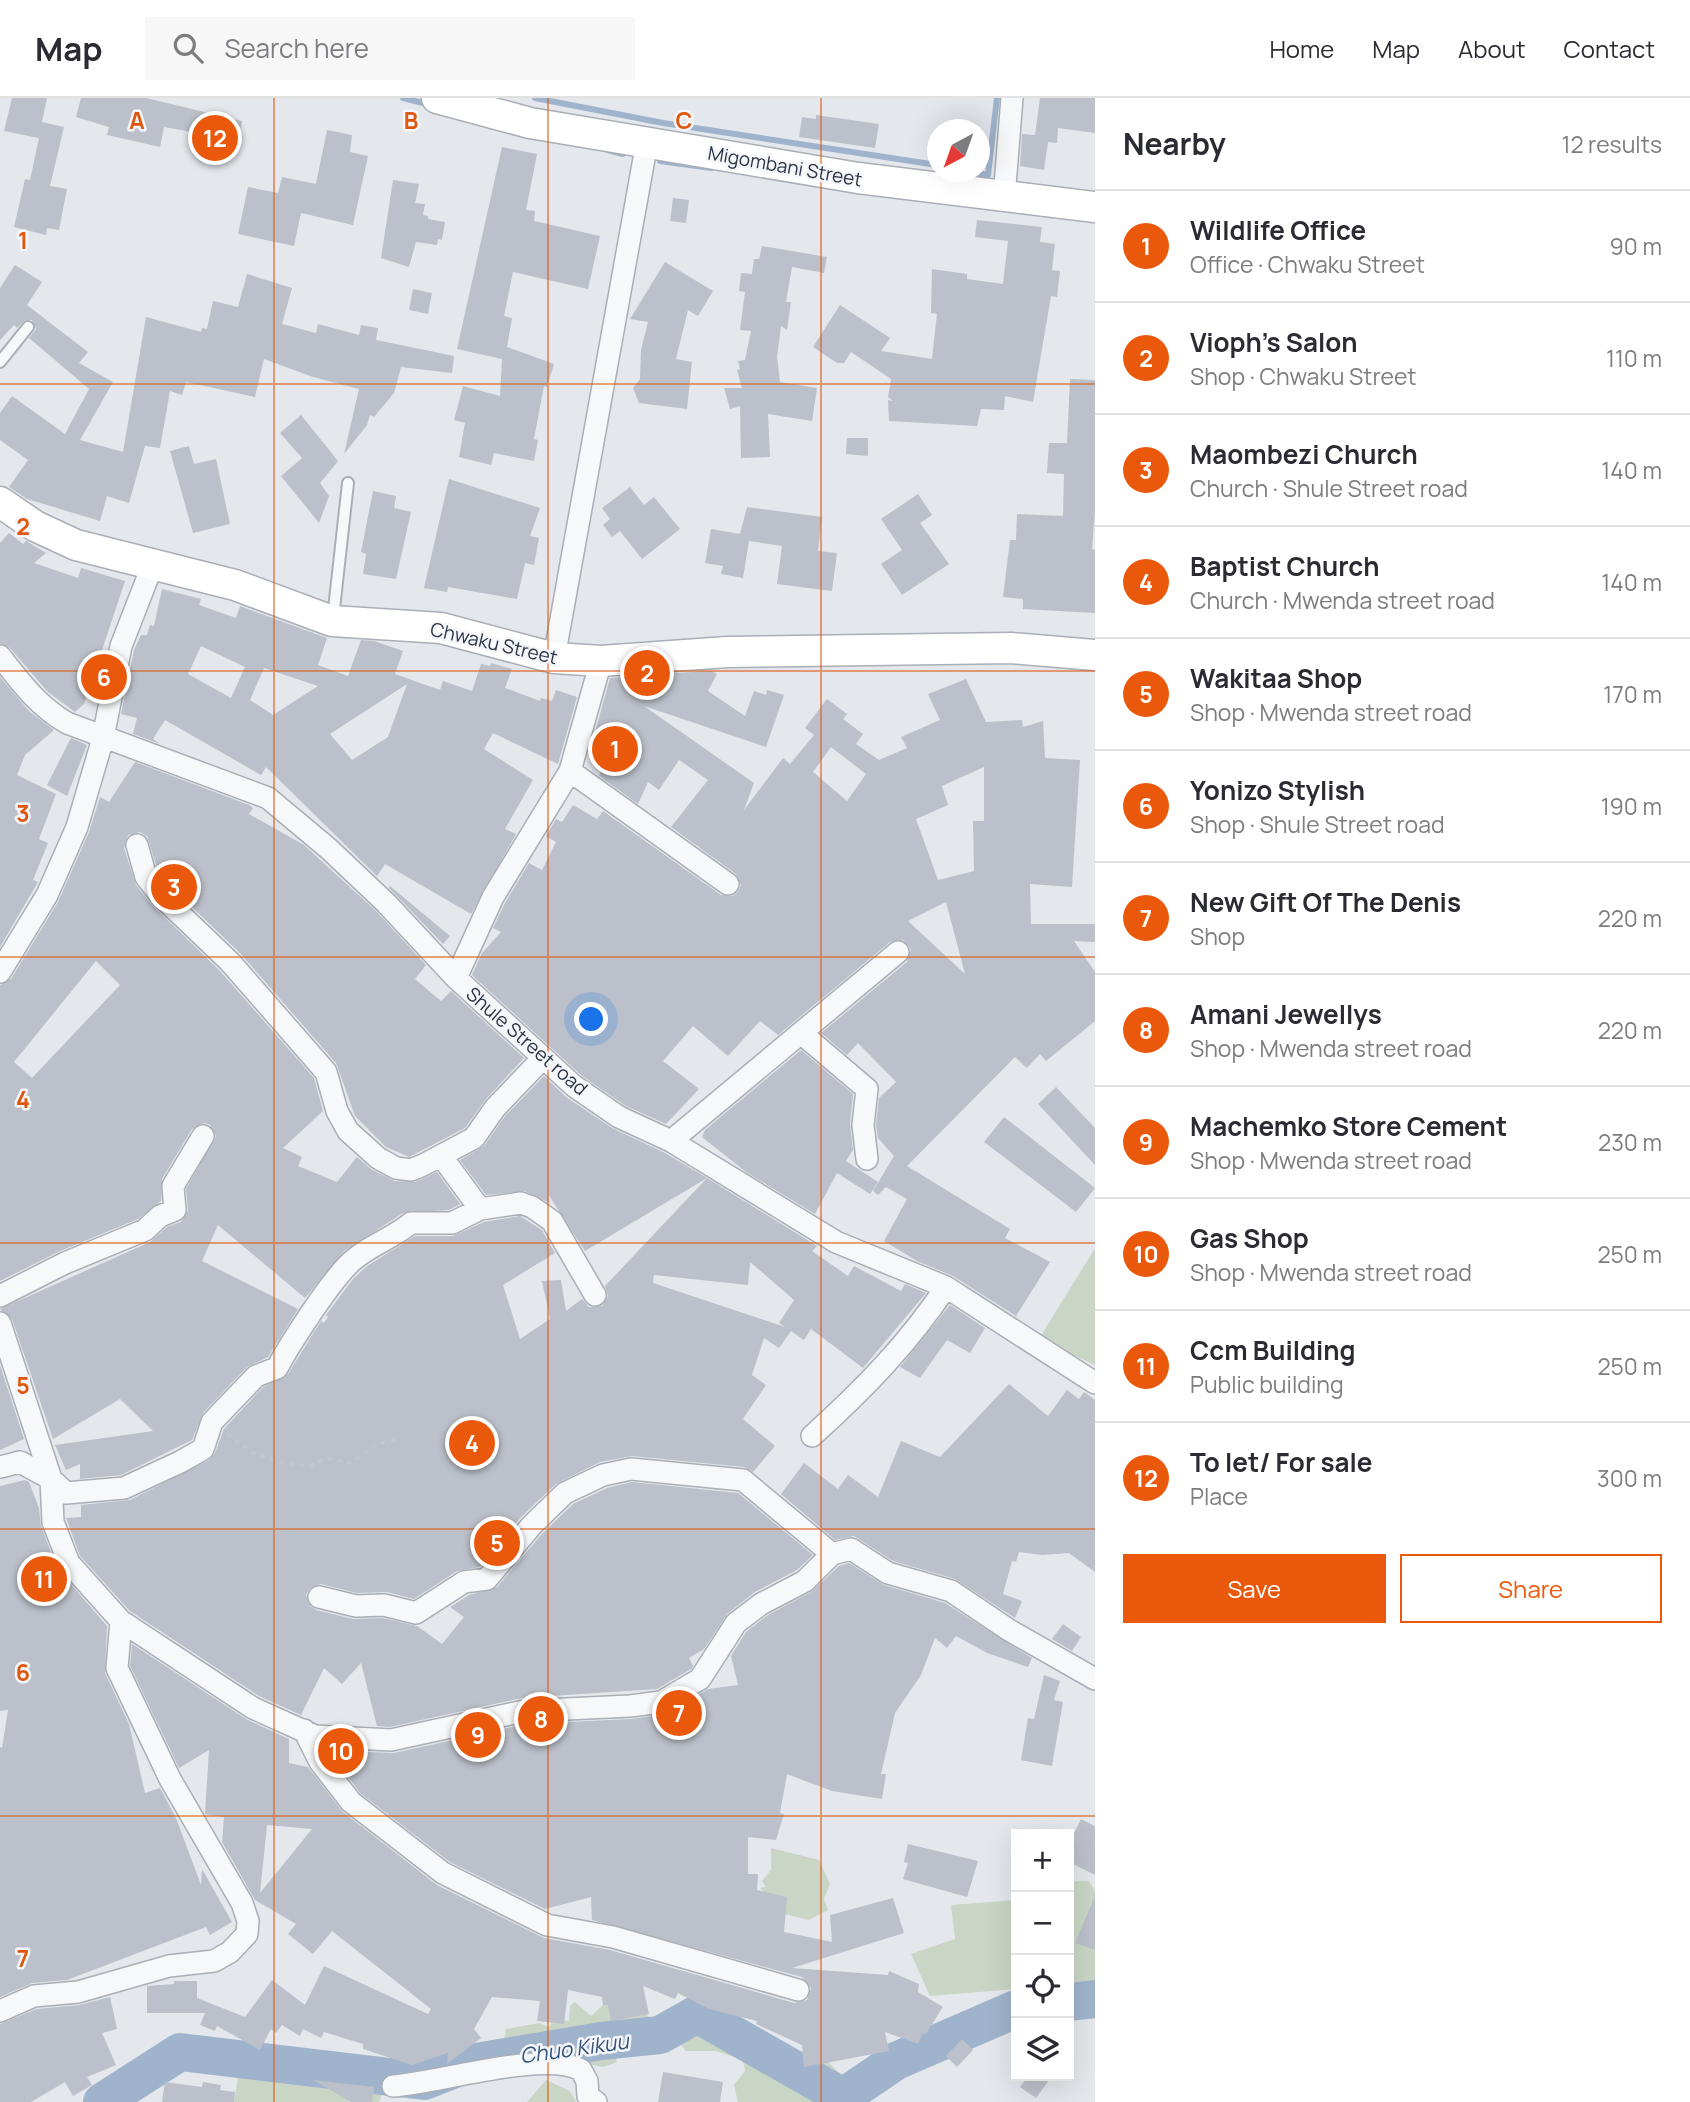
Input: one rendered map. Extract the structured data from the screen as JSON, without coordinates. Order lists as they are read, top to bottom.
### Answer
{
  "streets": {
    "main road": ["Migombani Street", "Chwaku Street"],
    "street": ["Shule Street road"]
  },
  "water": ["Chuo Kikuu"],
  "north": "bottom left",
  "page": {
    "header": "Map",
    "search": "Search here",
    "nav": [
      "Home",
      "Map",
      "About",
      "Contact"
    ],
    "heading": ["Nearby", "12 results"],
    "pins": [
      "12",
      "2",
      "6",
      "1",
      "3",
      "4",
      "5",
      "11",
      "7",
      "8",
      "9",
      "10"
    ],
    "list": [
      {
        "mark": "1",
        "name": "Wildlife Office",
        "note": "Office · Chwaku Street",
        "value": "90 m"
      },
      {
        "mark": "2",
        "name": "Vioph's Salon",
        "note": "Shop · Chwaku Street",
        "value": "110 m"
      },
      {
        "mark": "3",
        "name": "Maombezi Church",
        "note": "Church · Shule Street road",
        "value": "140 m"
      },
      {
        "mark": "4",
        "name": "Baptist Church",
        "note": "Church · Mwenda street road",
        "value": "140 m"
      },
      {
        "mark": "5",
        "name": "Wakitaa Shop",
        "note": "Shop · Mwenda street road",
        "value": "170 m"
      },
      {
        "mark": "6",
        "name": "Yonizo Stylish",
        "note": "Shop · Shule Street road",
        "value": "190 m"
      },
      {
        "mark": "7",
        "name": "New Gift Of The Denis",
        "note": "Shop",
        "value": "220 m"
      },
      {
        "mark": "8",
        "name": "Amani Jewellys",
        "note": "Shop · Mwenda street road",
        "value": "220 m"
      },
      {
        "mark": "9",
        "name": "Machemko Store Cement",
        "note": "Shop · Mwenda street road",
        "value": "230 m"
      },
      {
        "mark": "10",
        "name": "Gas Shop",
        "note": "Shop · Mwenda street road",
        "value": "250 m"
      },
      {
        "mark": "11",
        "name": "Ccm Building",
        "note": "Public building",
        "value": "250 m"
      },
      {
        "mark": "12",
        "name": "To let/ For sale",
        "note": "Place",
        "value": "300 m"
      }
    ],
    "buttons": ["Save", "Share"],
    "map_buttons": ["+", "−"]
  },
  "grid": {
    "columns": ["A", "B", "C"],
    "rows": [
      "1",
      "2",
      "3",
      "4",
      "5",
      "6",
      "7"
    ]
  }
}
